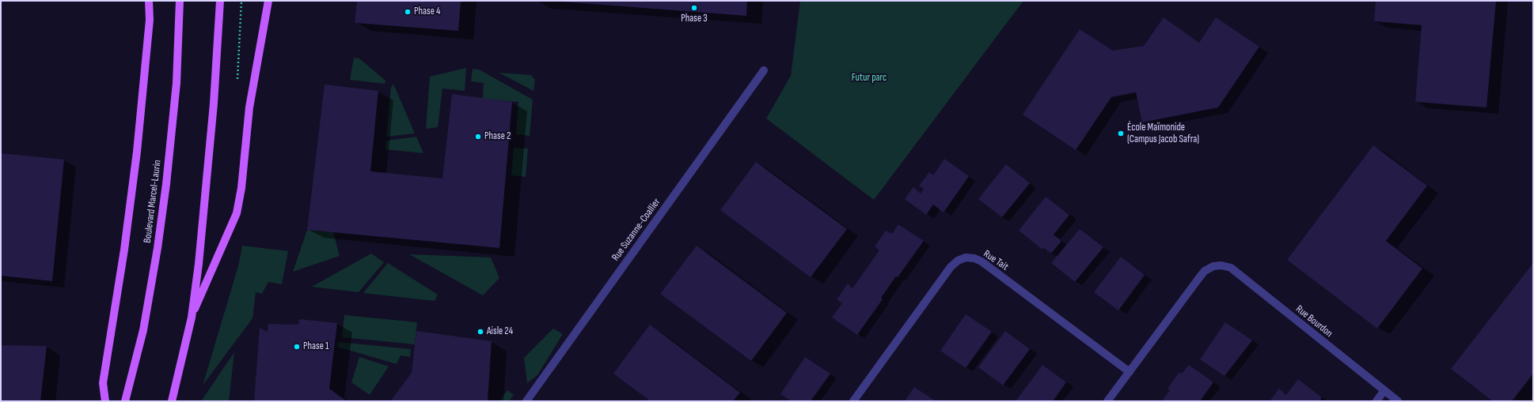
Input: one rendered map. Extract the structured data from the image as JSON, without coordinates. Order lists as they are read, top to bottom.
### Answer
{
  "streets": {
    "main road": ["Boulevard Marcel-Laurin"],
    "street": ["Rue Suzanne-Coallier", "Rue Tait", "Rue Bourdon"]
  },
  "crossings": [
    ["Rue Tait", "Rue Bourdon"]
  ],
  "parks": ["Futur parc"],
  "places": [
    "Phase 3",
    "Phase 4",
    "École Maïmonide (Campus Jacob Safra)",
    "Phase 2",
    "Aisle 24",
    "Phase 1"
  ]
}
